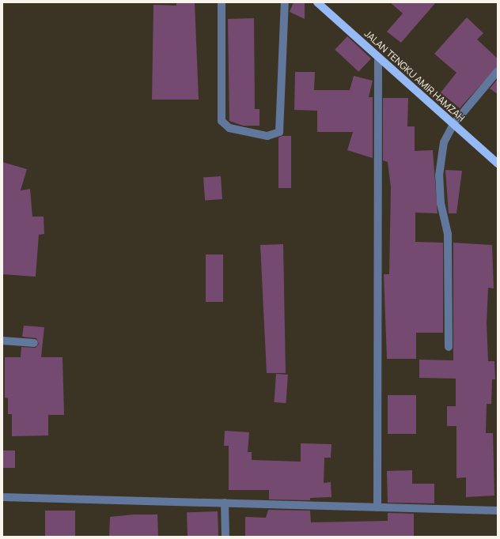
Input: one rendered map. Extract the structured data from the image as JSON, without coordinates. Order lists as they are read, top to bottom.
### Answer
{
  "streets": {
    "main road": ["JALAN TENGKU AMIR HAMZAH"]
  }
}
